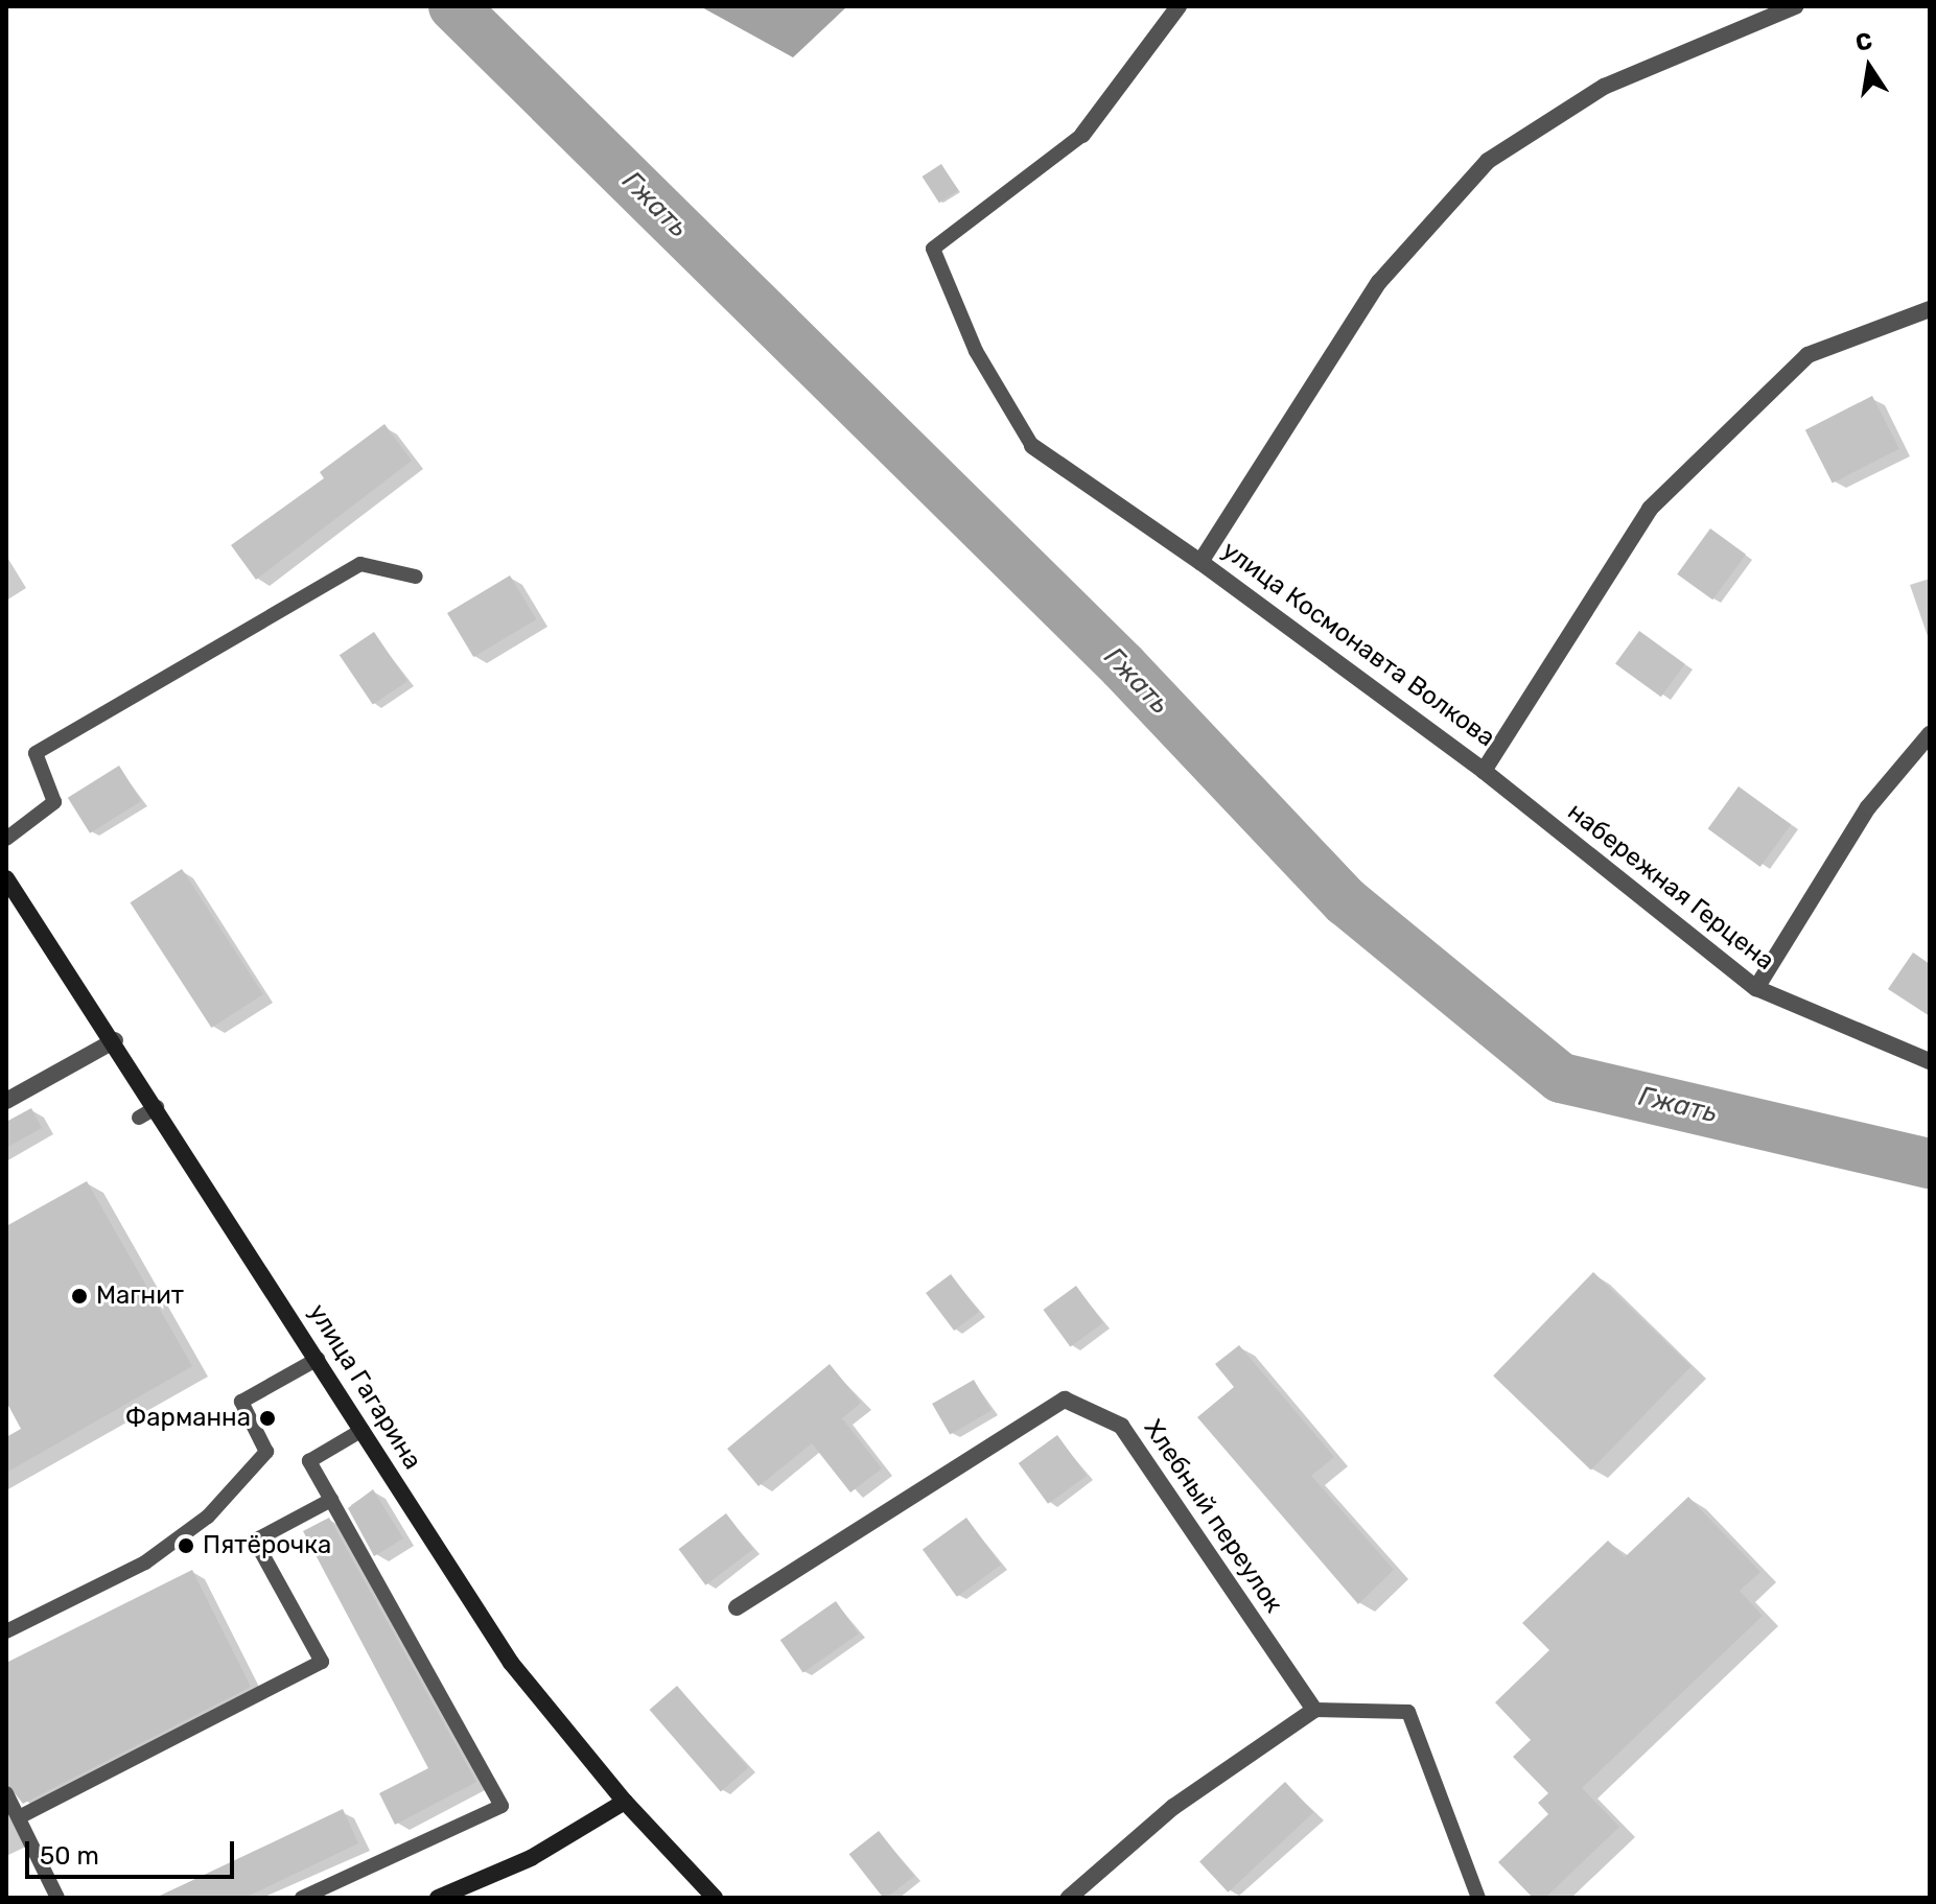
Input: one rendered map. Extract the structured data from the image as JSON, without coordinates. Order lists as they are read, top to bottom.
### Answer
{
  "streets": {
    "main road": ["улица Гагарина"],
    "street": ["улица Космонавта Волкова", "набережная Герцена", "Хлебный переулок"]
  },
  "crossings": [
    ["улица Космонавта Волкова", "набережная Герцена"]
  ],
  "water": ["Гжать"],
  "places": ["Магнит", "Фарманна", "Пятёрочка"],
  "scale_bar": "50 m",
  "north": "top"
}
